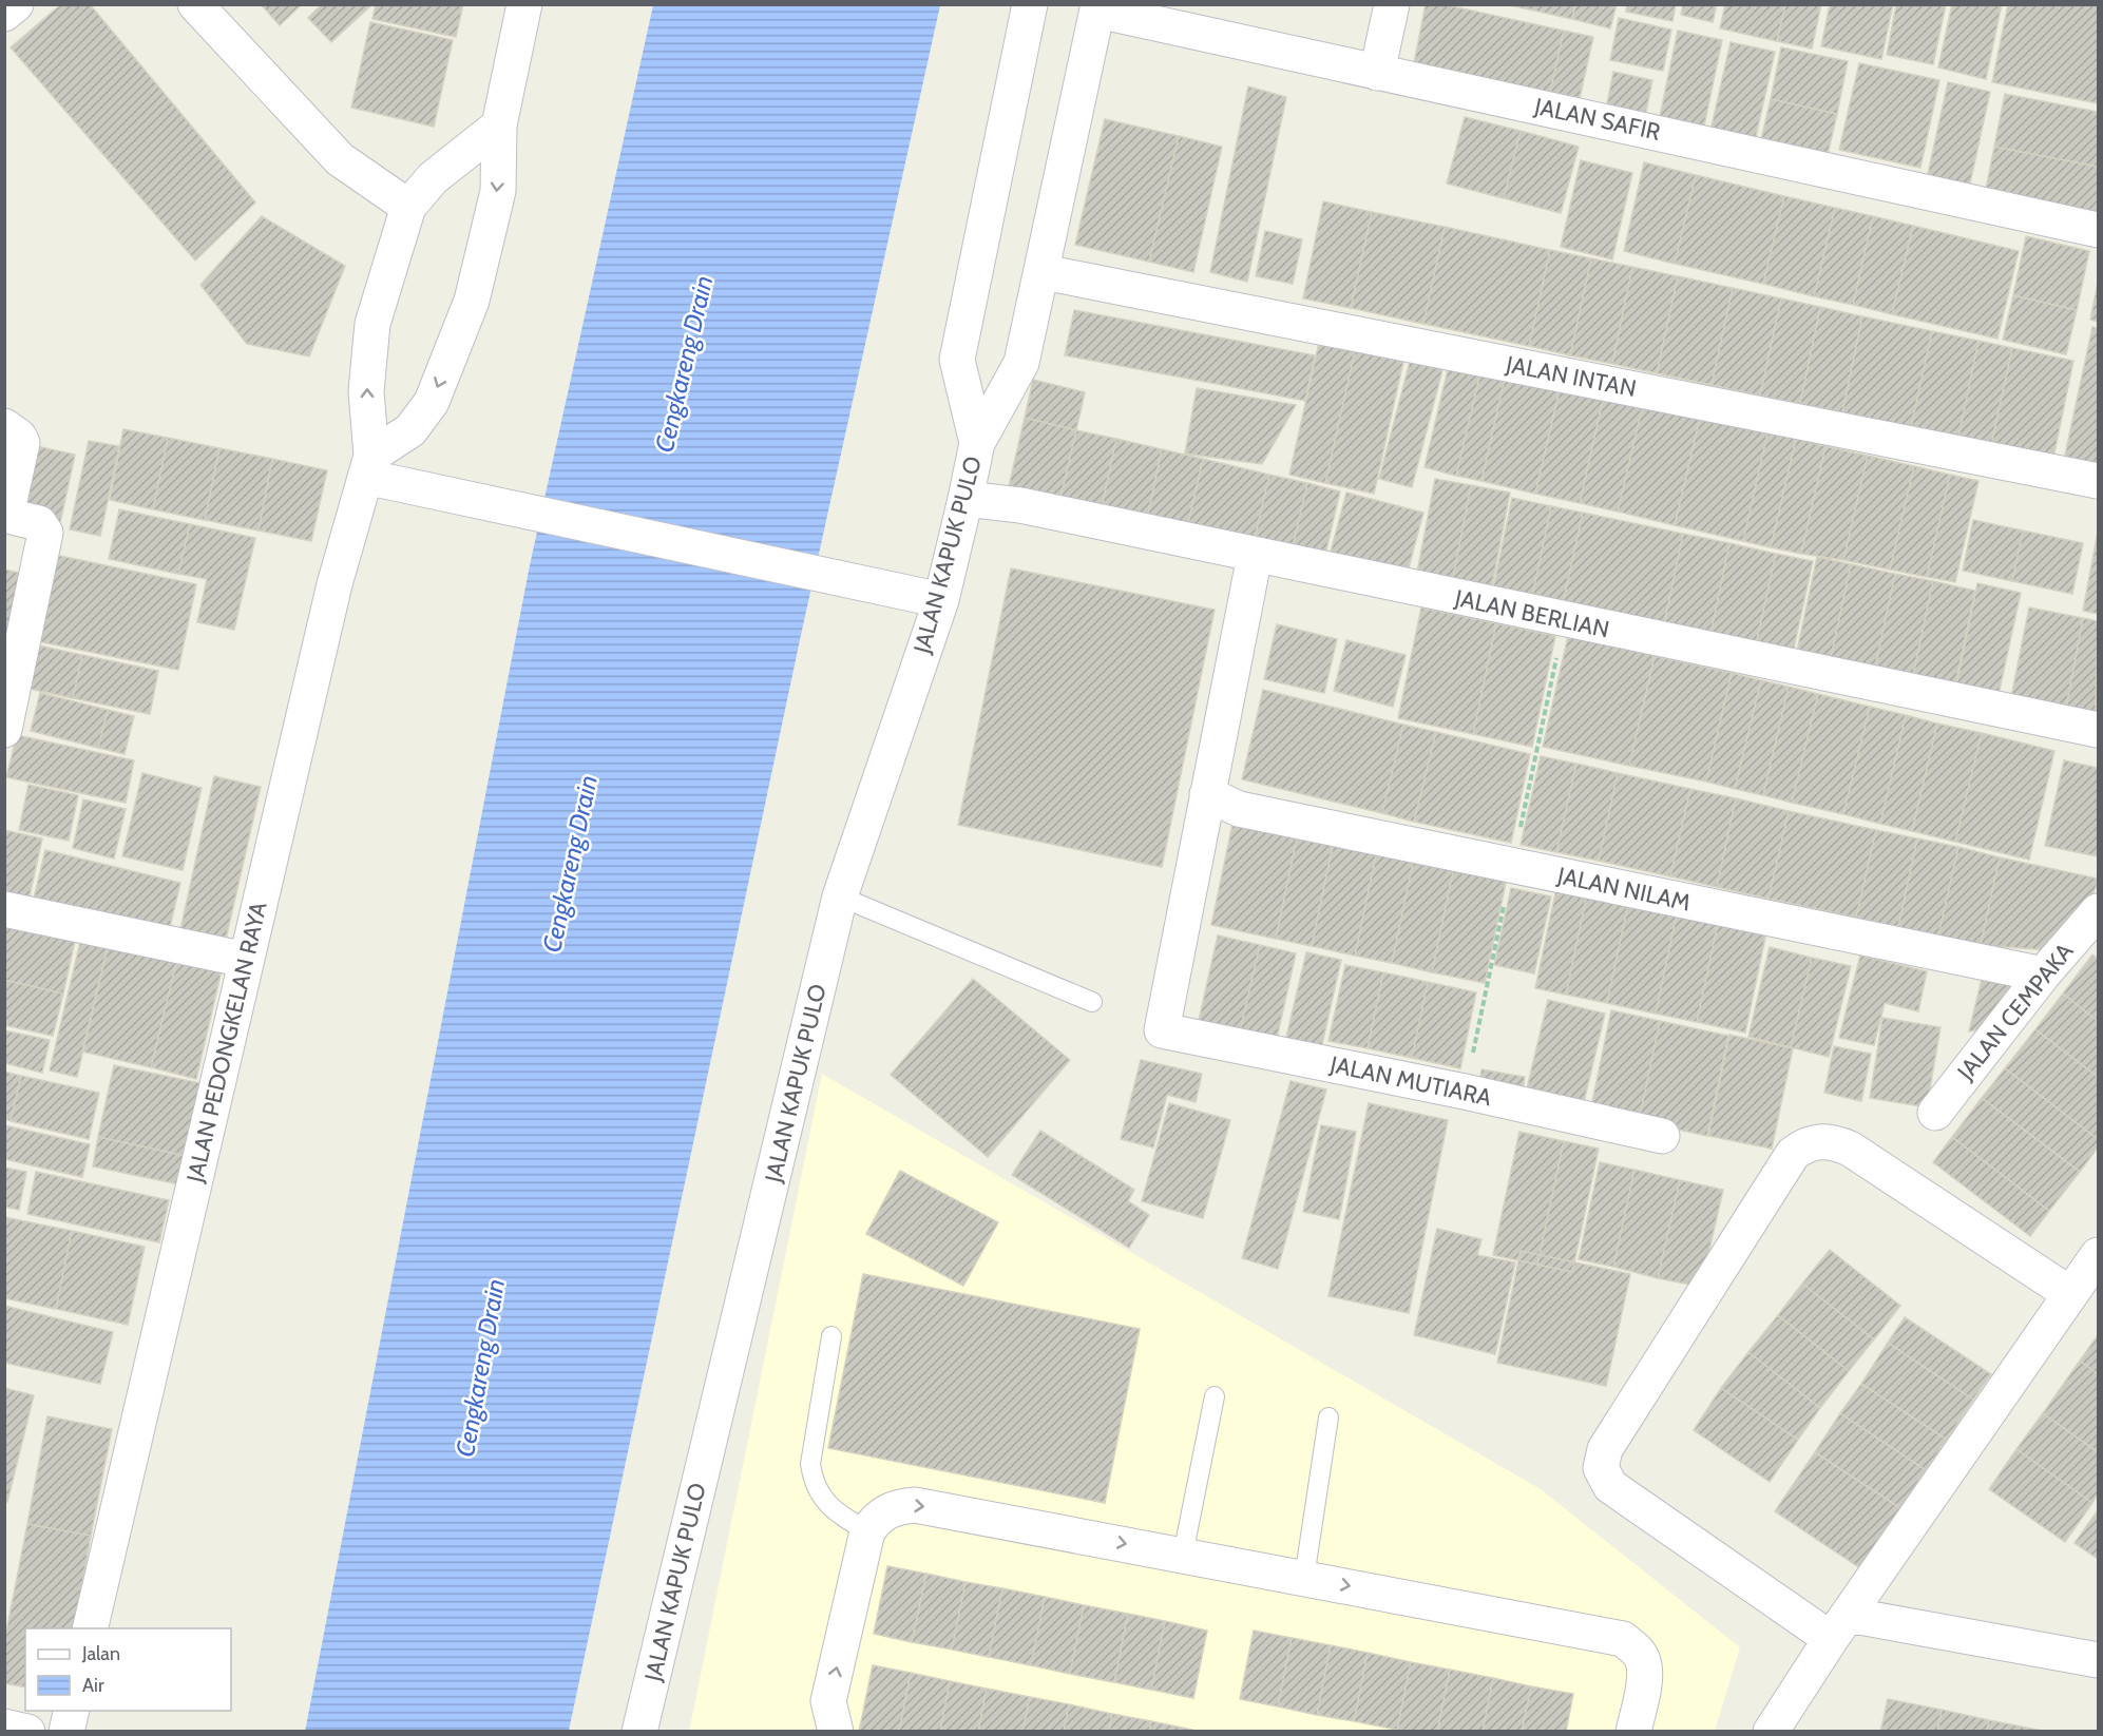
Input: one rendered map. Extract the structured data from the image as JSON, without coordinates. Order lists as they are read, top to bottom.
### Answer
{
  "streets": {
    "street": [
      "JALAN SAFIR",
      "JALAN INTAN",
      "JALAN KAPUK PULO",
      "JALAN BERLIAN",
      "JALAN NILAM",
      "JALAN CEMPAKA",
      "JALAN PEDONGKELAN RAYA",
      "JALAN MUTIARA"
    ]
  },
  "crossings": [
    ["JALAN SAFIR", "JALAN KAPUK PULO"],
    ["JALAN INTAN", "JALAN KAPUK PULO"],
    ["JALAN KAPUK PULO", "JALAN BERLIAN"],
    ["JALAN NILAM", "JALAN CEMPAKA"],
    ["JALAN NILAM", "JALAN MUTIARA"]
  ],
  "water": ["Cengkareng Drain"],
  "legend": ["Jalan", "Air"]
}
